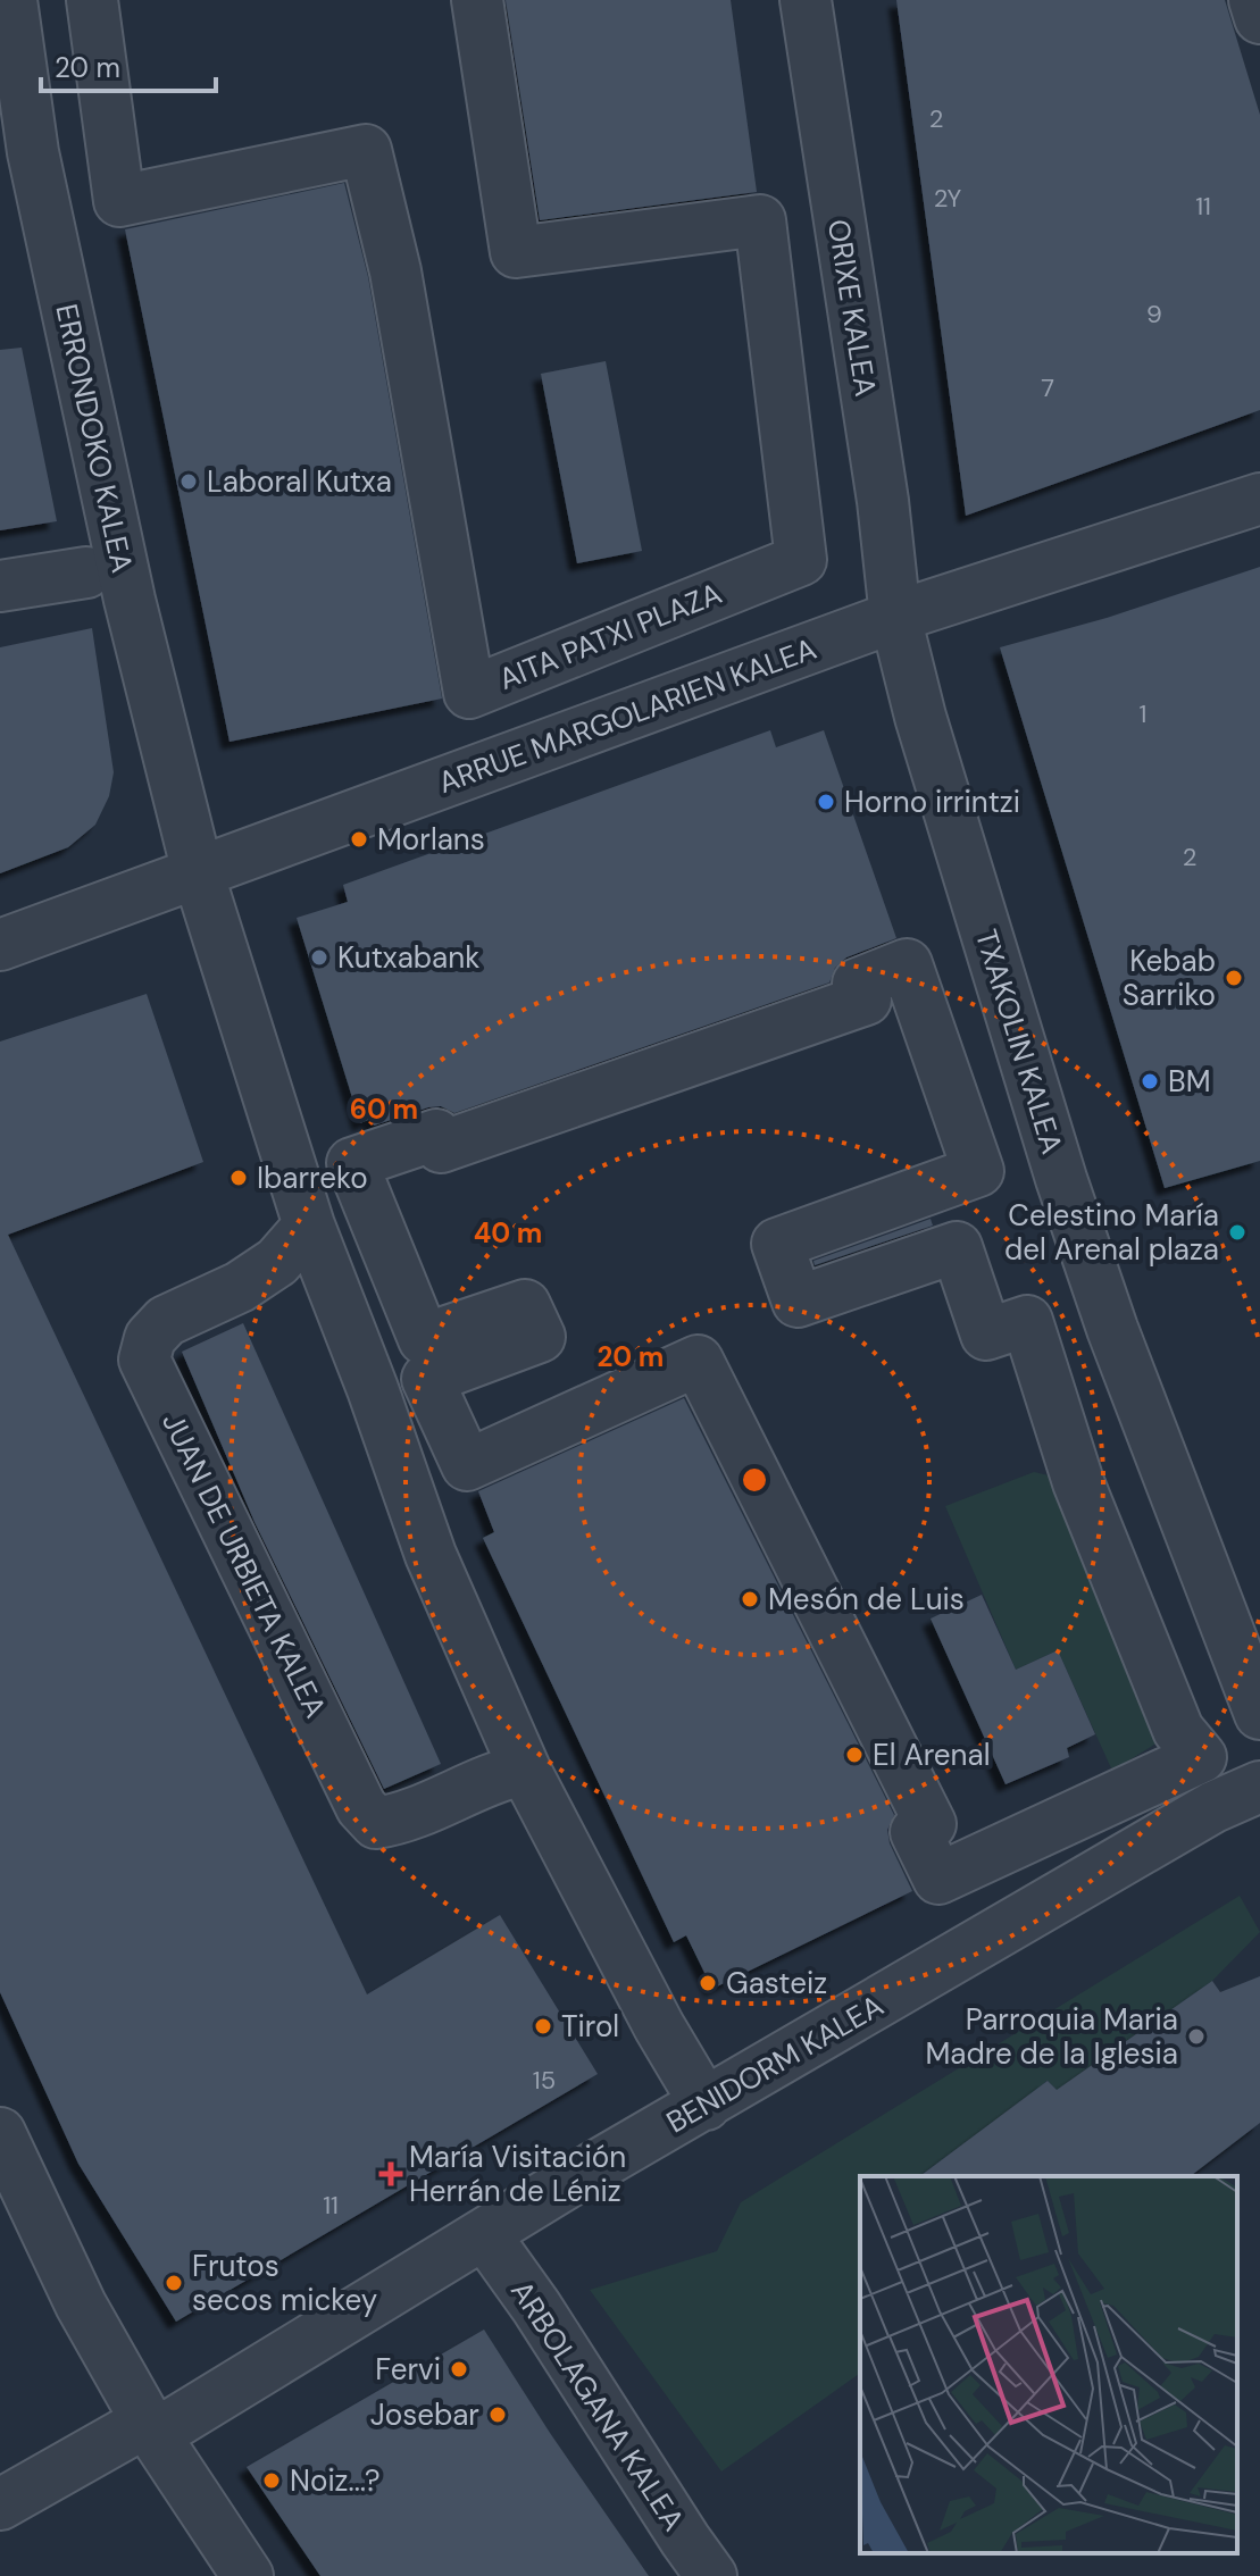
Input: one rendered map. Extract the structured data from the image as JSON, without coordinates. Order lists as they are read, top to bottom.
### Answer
{
  "streets": {
    "street": [
      "ORIXE KALEA",
      "ERRONDOKO KALEA",
      "AITA PATXI PLAZA",
      "ARRUE MARGOLARIEN KALEA",
      "TXAKOLIN KALEA",
      "JUAN DE URBIETA KALEA",
      "BENIDORM KALEA",
      "ARBOLAGANA KALEA"
    ]
  },
  "crossings": [
    ["ORIXE KALEA", "ARRUE MARGOLARIEN KALEA"],
    ["ORIXE KALEA", "TXAKOLIN KALEA"],
    ["ERRONDOKO KALEA", "ARRUE MARGOLARIEN KALEA"],
    ["ARRUE MARGOLARIEN KALEA", "TXAKOLIN KALEA"],
    ["BENIDORM KALEA", "ARBOLAGANA KALEA"]
  ],
  "places": {
    "other": [
      "Laboral Kutxa",
      "Horno irrintzi",
      "Morlans",
      "Kutxabank",
      "Kebab Sarriko",
      "BM",
      "Ibarreko",
      "Celestino María del Arenal plaza",
      "Mesón de Luis",
      "El Arenal",
      "Gasteiz",
      "Tirol",
      "Parroquia Maria Madre de la Iglesia",
      "Frutos secos mickey",
      "Fervi",
      "Josebar",
      "Noiz...?"
    ],
    "health": ["María Visitación Herrán de Léniz"]
  },
  "house_numbers": [
    "2",
    "2Y",
    "11",
    "9",
    "7",
    "1",
    "2",
    "15",
    "11"
  ],
  "scale_bar": "20 m",
  "rings": ["60 m", "40 m", "20 m"]
}
